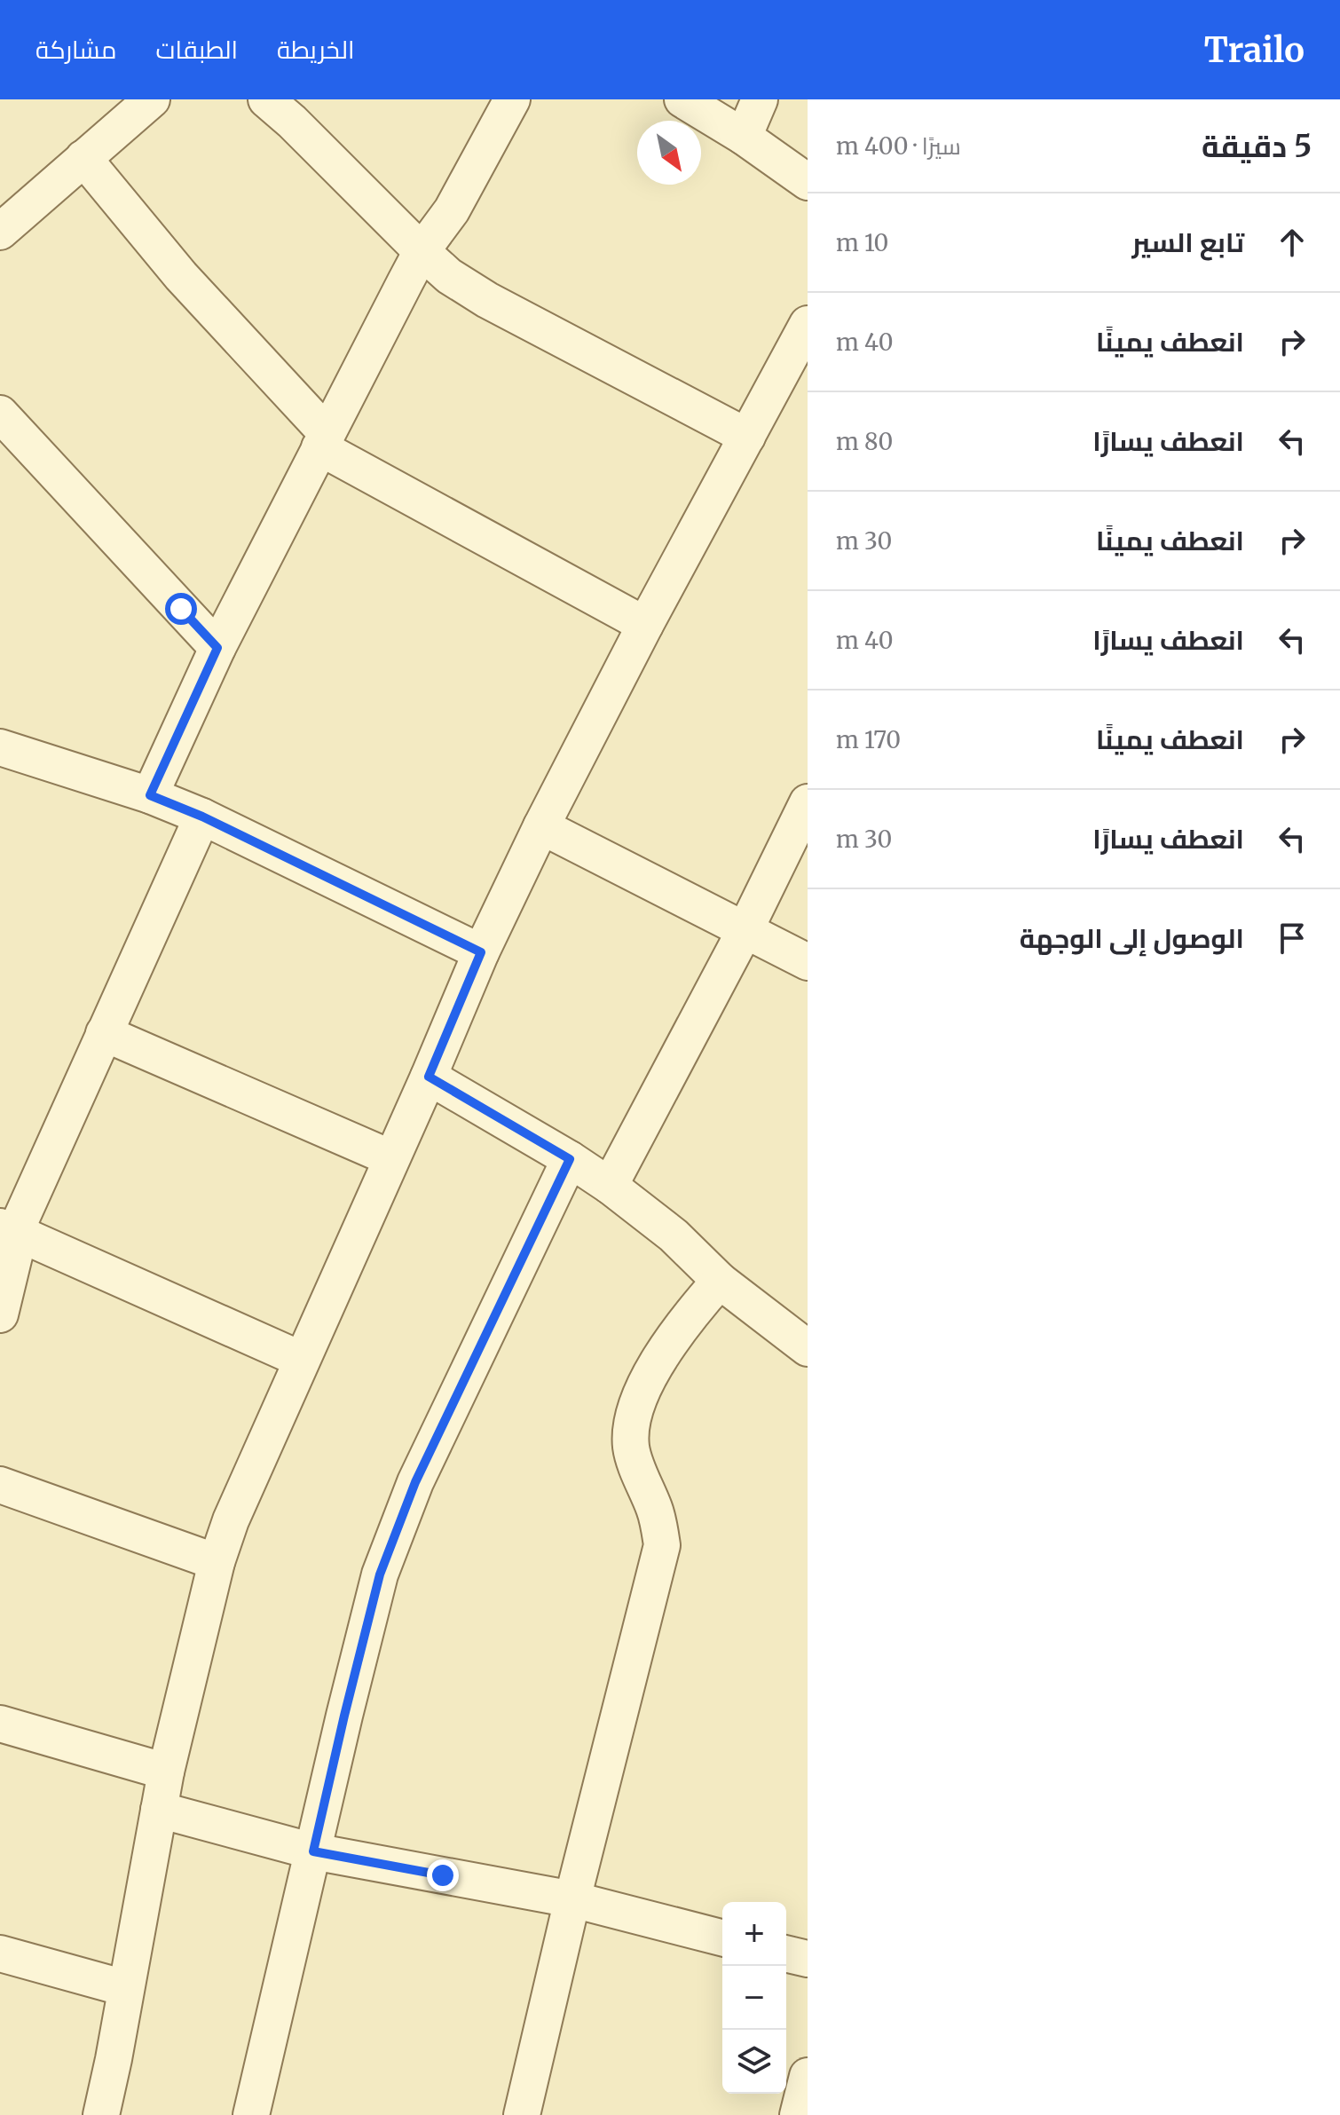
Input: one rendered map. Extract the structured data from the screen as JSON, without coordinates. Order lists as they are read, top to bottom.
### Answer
{
  "north": "bottom right",
  "page": {
    "header": "Trailo",
    "nav": ["الخريطة", "الطبقات", "مشاركة"],
    "heading": ["5 دقيقة", "سيرًا · 400 m"],
    "list": [
      ["تابع السير", "10 m"],
      ["انعطف يمينًا", "40 m"],
      ["انعطف يسارًا", "80 m"],
      ["انعطف يمينًا", "30 m"],
      ["انعطف يسارًا", "40 m"],
      ["انعطف يمينًا", "170 m"],
      ["انعطف يسارًا", "30 m"],
      "الوصول إلى الوجهة"
    ],
    "map_buttons": ["+", "−"]
  }
}
